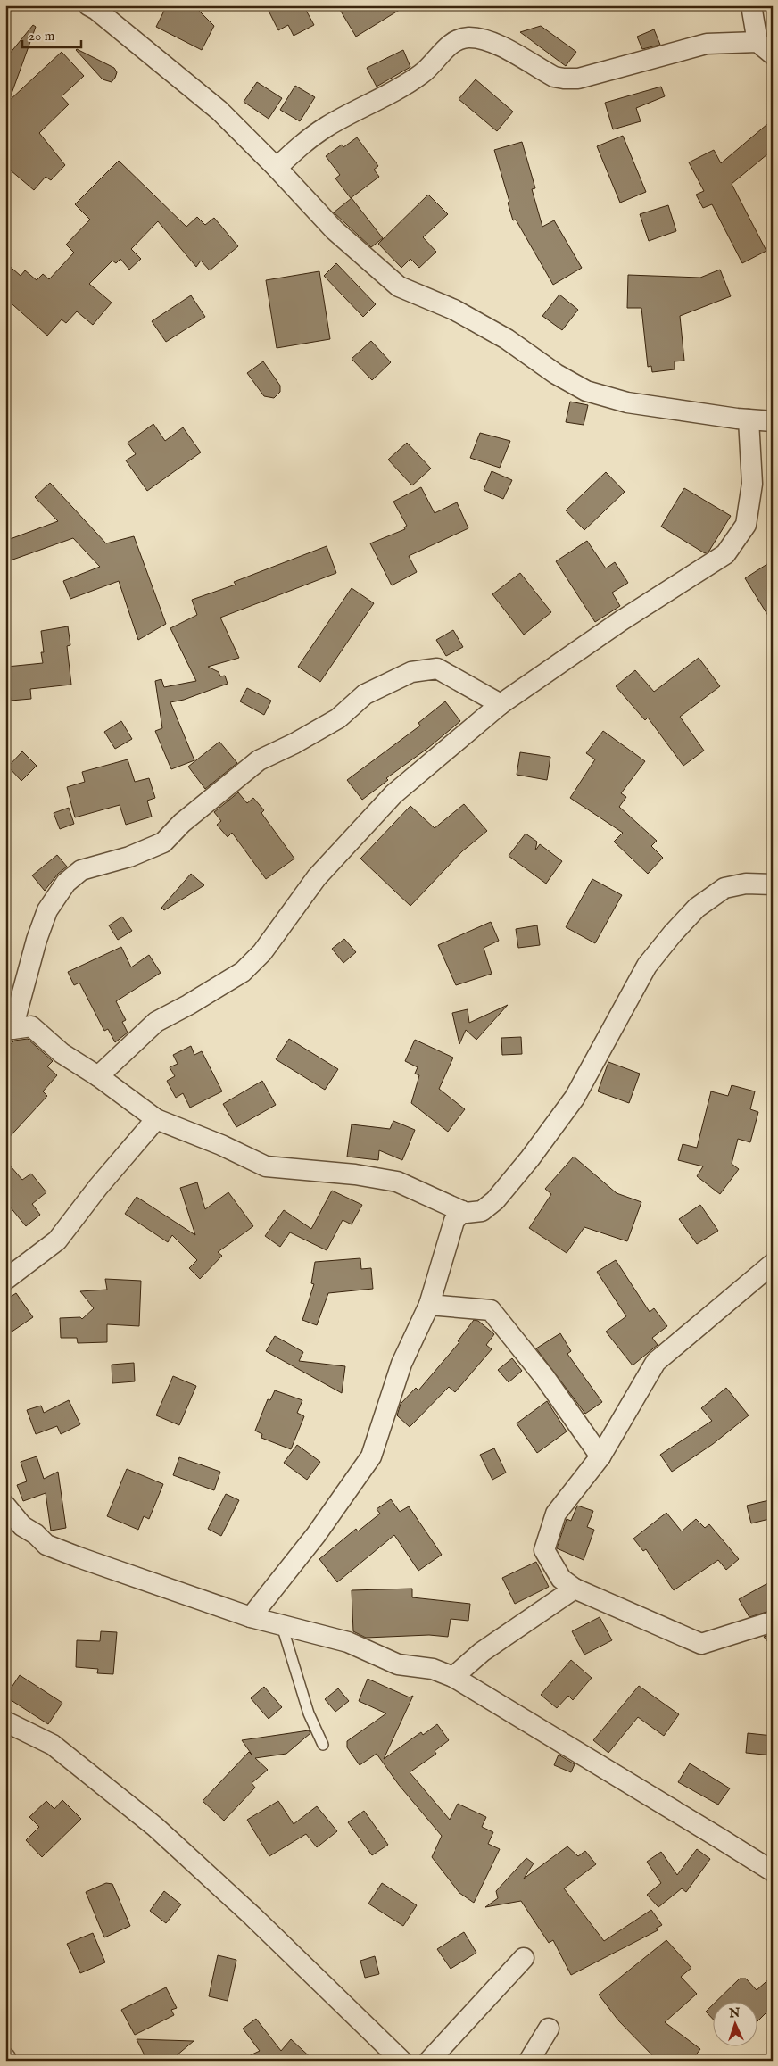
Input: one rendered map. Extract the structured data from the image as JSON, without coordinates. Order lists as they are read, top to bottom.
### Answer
{
  "scale_bar": "20 m",
  "north": "top"
}
